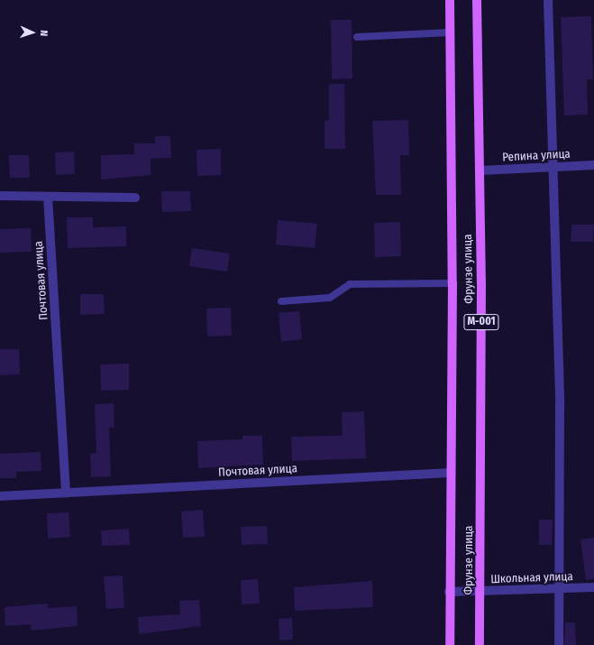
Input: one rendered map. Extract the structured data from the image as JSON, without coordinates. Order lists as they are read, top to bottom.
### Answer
{
  "streets": {
    "main road": ["Фрунзе улица", "M-001"],
    "street": ["Репина улица", "Почтовая улица", "Школьная улица"]
  },
  "crossings": [
    ["Репина улица", "Фрунзе улица"],
    ["Фрунзе улица", "Почтовая улица"],
    ["Фрунзе улица", "Школьная улица"]
  ],
  "north": "right"
}
